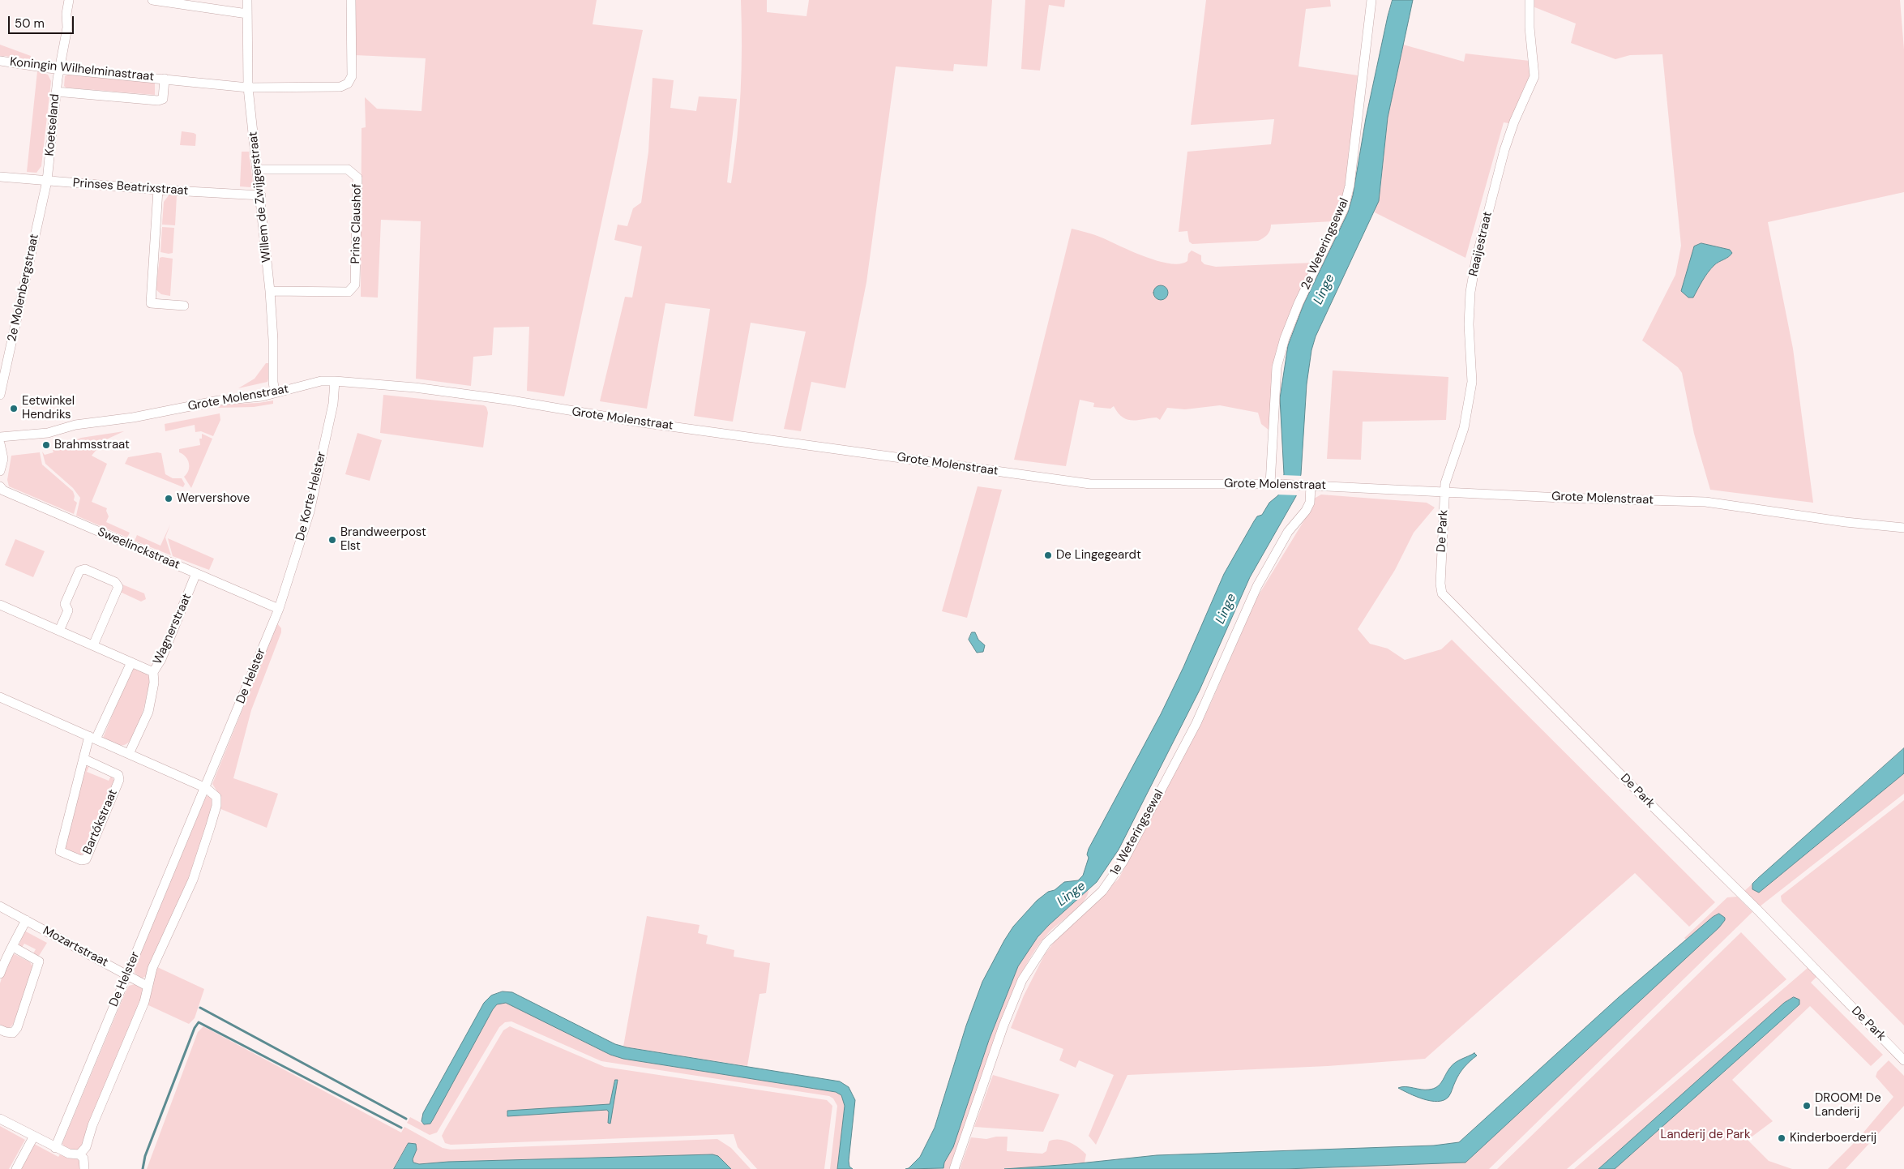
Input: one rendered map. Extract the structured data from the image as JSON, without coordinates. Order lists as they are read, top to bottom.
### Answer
{
  "streets": {
    "street": [
      "Koningin Wilhelminastraat",
      "Koetseland",
      "Prinses Beatrixstraat",
      "Willem de Zwijgerstraat",
      "Prins Claushof",
      "2e Weteringsewal",
      "Raaijestraat",
      "2e Molenbergstraat",
      "Grote Molenstraat",
      "De Korte Helster",
      "De Park",
      "Sweelinckstraat",
      "Wagnerstraat",
      "De Helster",
      "Bartókstraat",
      "1e Weteringsewal",
      "Mozartstraat"
    ]
  },
  "crossings": [
    ["Koningin Wilhelminastraat", "Koetseland"],
    ["Koningin Wilhelminastraat", "Willem de Zwijgerstraat"],
    ["Koetseland", "Prinses Beatrixstraat"],
    ["Koetseland", "2e Molenbergstraat"],
    ["Prinses Beatrixstraat", "Willem de Zwijgerstraat"],
    ["Prinses Beatrixstraat", "2e Molenbergstraat"],
    ["Willem de Zwijgerstraat", "Prins Claushof"],
    ["Willem de Zwijgerstraat", "Grote Molenstraat"],
    ["2e Weteringsewal", "Grote Molenstraat"],
    ["Raaijestraat", "Grote Molenstraat"],
    ["Raaijestraat", "De Park"],
    ["Grote Molenstraat", "De Korte Helster"],
    ["Grote Molenstraat", "De Park"],
    ["Grote Molenstraat", "1e Weteringsewal"],
    ["De Korte Helster", "Sweelinckstraat"],
    ["De Korte Helster", "De Helster"],
    ["Sweelinckstraat", "Wagnerstraat"],
    ["Sweelinckstraat", "De Helster"],
    ["De Helster", "Mozartstraat"]
  ],
  "water": ["Linge"],
  "parks": ["Landerij de Park"],
  "places": [
    "Eetwinkel Hendriks",
    "Brahmsstraat",
    "Wervershove",
    "Brandweerpost Elst",
    "De Lingegeardt",
    "DROOM! De Landerij",
    "Kinderboerderij"
  ],
  "scale_bar": "50 m"
}
